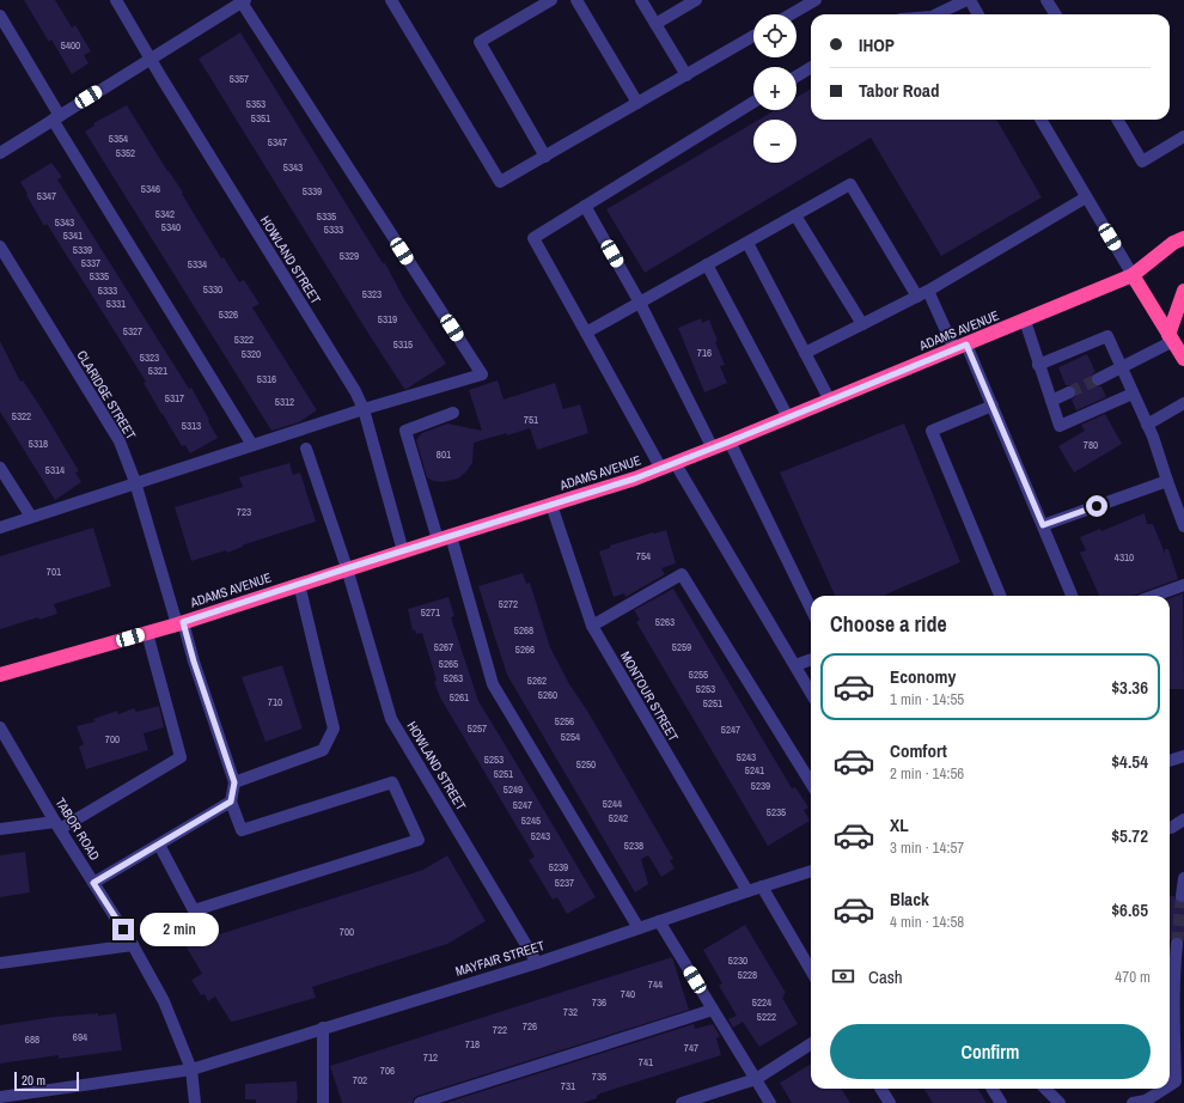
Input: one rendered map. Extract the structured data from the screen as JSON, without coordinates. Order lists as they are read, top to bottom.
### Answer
{
  "streets": {
    "highway": ["ADAMS AVENUE"],
    "street": [
      "HOWLAND STREET",
      "CLARIDGE STREET",
      "MONTOUR STREET",
      "TABOR ROAD",
      "MAYFAIR STREET"
    ]
  },
  "crossings": [
    ["HOWLAND STREET", "ADAMS AVENUE"],
    ["HOWLAND STREET", "MAYFAIR STREET"],
    ["ADAMS AVENUE", "CLARIDGE STREET"],
    ["ADAMS AVENUE", "MONTOUR STREET"],
    ["MONTOUR STREET", "MAYFAIR STREET"],
    ["TABOR ROAD", "MAYFAIR STREET"]
  ],
  "house_numbers": [
    "5400",
    "5357",
    "5353",
    "5351",
    "5354",
    "5347",
    "5352",
    "5343",
    "5346",
    "5339",
    "5347",
    "5342",
    "5335",
    "5343",
    "5340",
    "5333",
    "5341",
    "5339",
    "5329",
    "5337",
    "5334",
    "5335",
    "5330",
    "5333",
    "5323",
    "5331",
    "5326",
    "5319",
    "5327",
    "5322",
    "5315",
    "716",
    "5320",
    "5323",
    "5321",
    "5316",
    "5317",
    "5312",
    "5322",
    "751",
    "5313",
    "5318",
    "780",
    "801",
    "5314",
    "723",
    "754",
    "4310",
    "701",
    "5272",
    "5271",
    "5263",
    "5268",
    "5267",
    "5259",
    "5266",
    "5265",
    "5255",
    "5263",
    "5262",
    "5253",
    "5260",
    "5261",
    "710",
    "5251",
    "5256",
    "5257",
    "5247",
    "5254",
    "700",
    "5243",
    "5253",
    "5250",
    "5241",
    "5251",
    "5239",
    "5249",
    "5244",
    "5247",
    "5235",
    "5242",
    "5245",
    "5243",
    "5238",
    "5239",
    "5237",
    "700",
    "5230",
    "5228",
    "744",
    "740",
    "736",
    "5224",
    "732",
    "5222",
    "726",
    "722",
    "694",
    "688",
    "718",
    "747",
    "712",
    "741",
    "706",
    "735",
    "702",
    "731"
  ],
  "scale_bar": "20 m",
  "page": {
    "map_buttons": ["+", "−"],
    "banner": ["IHOP", "Tabor Road"],
    "heading": "Choose a ride",
    "list": [
      {
        "name": "Economy",
        "note": "1 min · 14:55",
        "value": "$3.36"
      },
      {
        "name": "Comfort",
        "note": "2 min · 14:56",
        "value": "$4.54"
      },
      {
        "name": "XL",
        "note": "3 min · 14:57",
        "value": "$5.72"
      },
      {
        "name": "Black",
        "note": "4 min · 14:58",
        "value": "$6.65"
      }
    ],
    "bubble": "2 min",
    "pay": ["Cash", "470 m"],
    "buttons": "Confirm",
    "scale": "20 m"
  }
}
